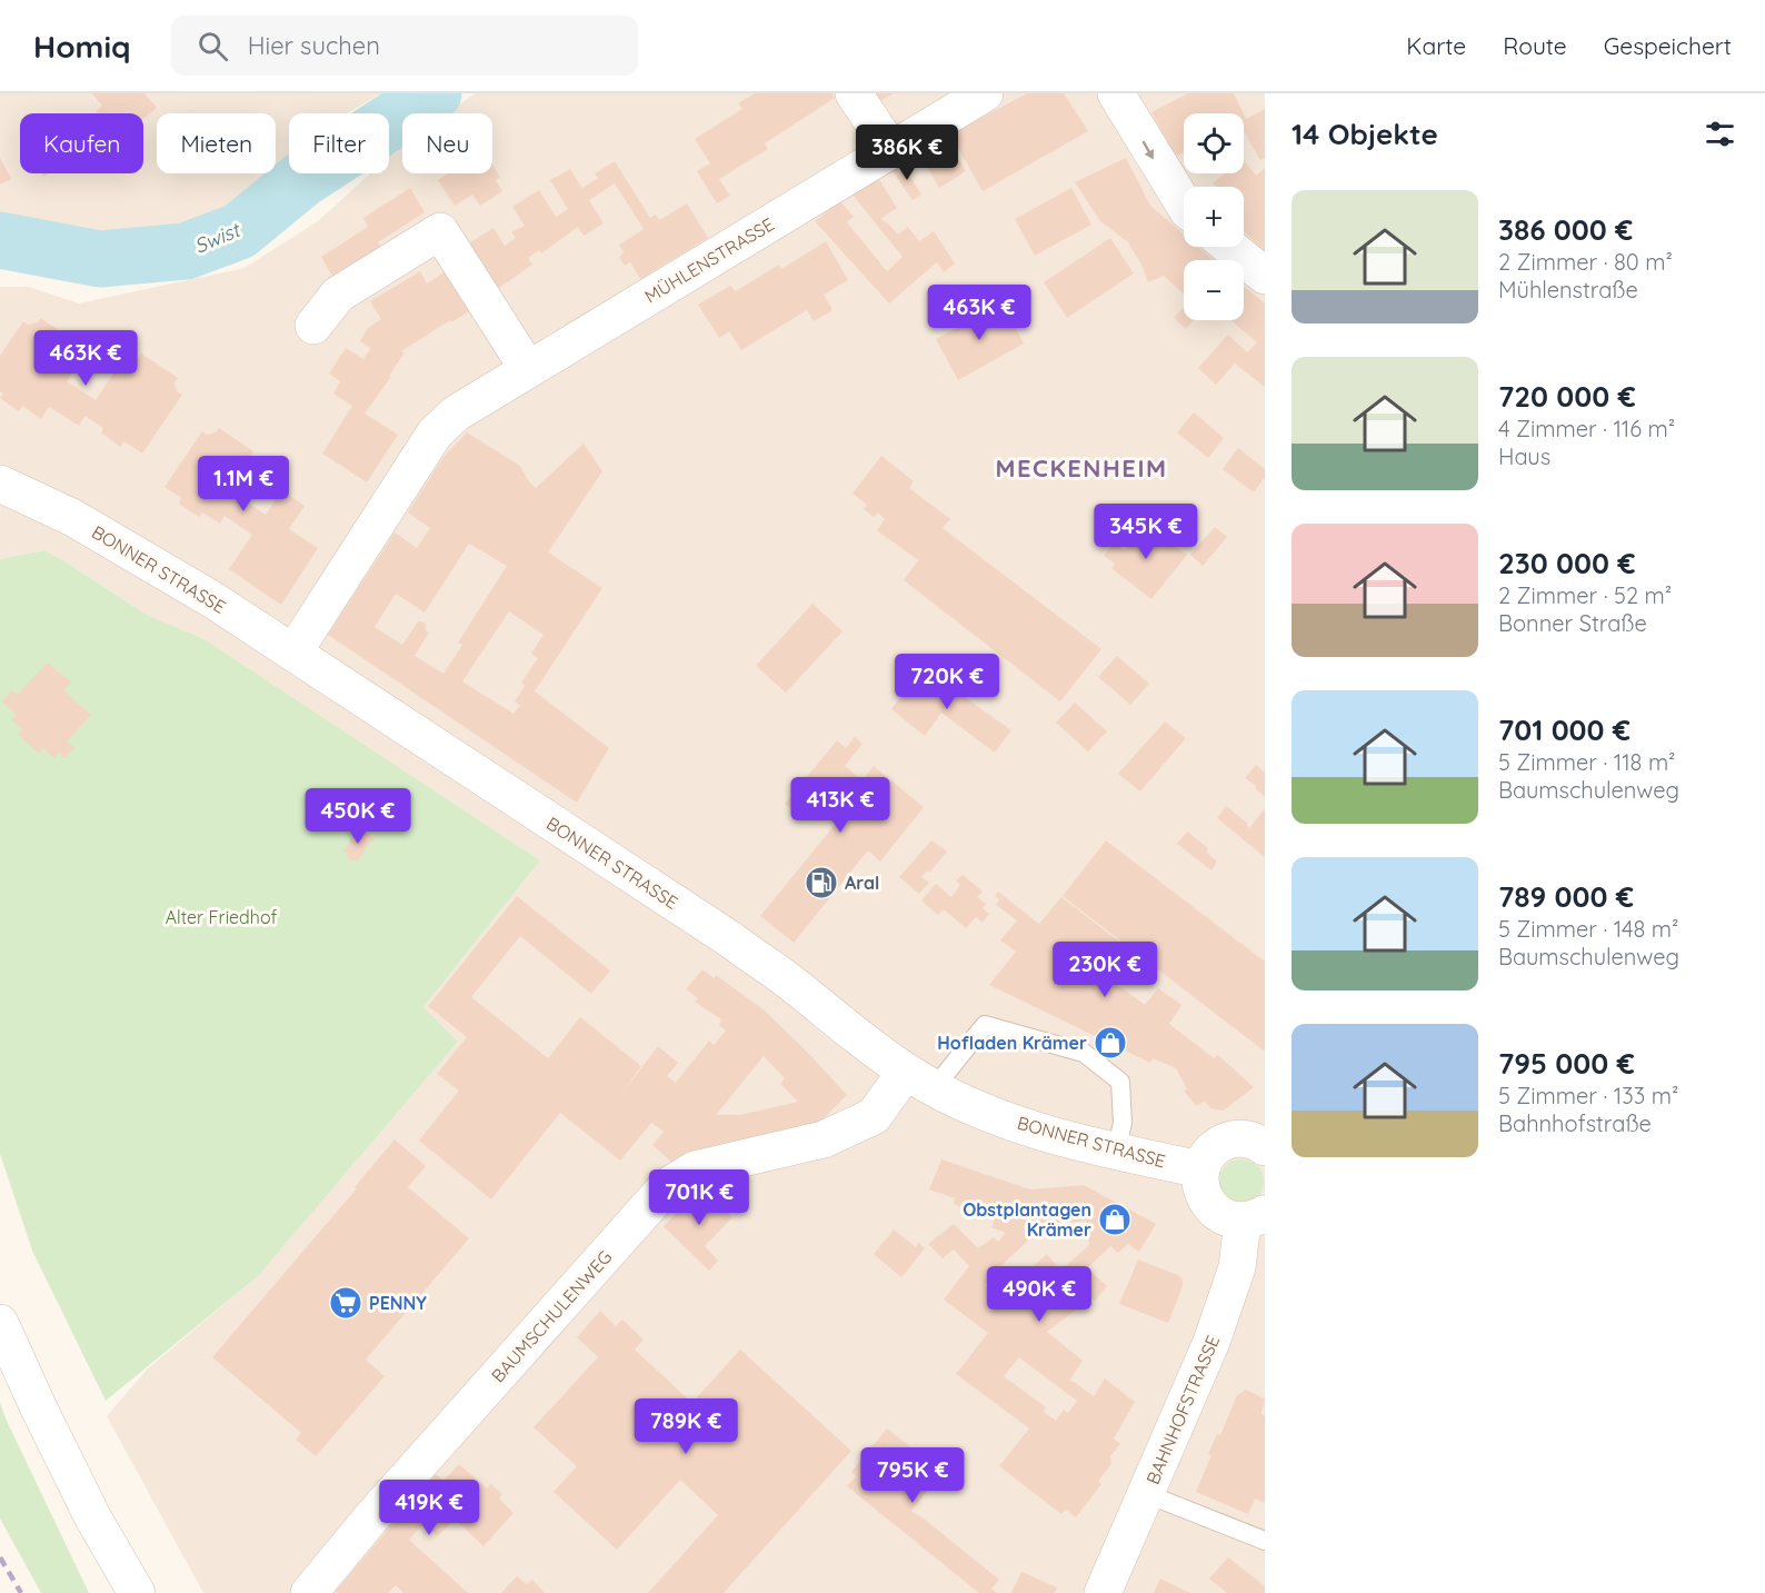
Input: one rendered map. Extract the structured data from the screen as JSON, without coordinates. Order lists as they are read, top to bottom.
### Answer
{
  "streets": {
    "street": [
      "MÜHLENSTRASSE",
      "BONNER STRASSE",
      "BAUMSCHULENWEG",
      "BAHNHOFSTRASSE"
    ]
  },
  "crossings": [
    ["MÜHLENSTRASSE", "BONNER STRASSE"],
    ["BONNER STRASSE", "BAUMSCHULENWEG"]
  ],
  "districts": ["MECKENHEIM"],
  "water": ["Swist"],
  "parks": ["Alter Friedhof"],
  "places": {
    "fuel station": ["Aral"],
    "shop": ["Hofladen Krämer", "Obstplantagen Krämer"],
    "supermarket": ["PENNY"]
  },
  "page": {
    "header": "Homiq",
    "search": "Hier suchen",
    "nav": ["Karte", "Route", "Gespeichert"],
    "heading": "14 Objekte",
    "map_buttons": ["+", "−"],
    "chip": [
      "Kaufen",
      "Mieten",
      "Filter",
      "Neu"
    ],
    "price": [
      "386K €",
      "463K €",
      "463K €",
      "1.1M €",
      "345K €",
      "720K €",
      "413K €",
      "450K €",
      "230K €",
      "701K €",
      "490K €",
      "789K €",
      "795K €",
      "419K €"
    ],
    "list": [
      {
        "name": "386 000 €",
        "note": "2 Zimmer · 80 m² · Mühlenstraße"
      },
      {
        "name": "720 000 €",
        "note": "4 Zimmer · 116 m² · Haus"
      },
      {
        "name": "230 000 €",
        "note": "2 Zimmer · 52 m² · Bonner Straße"
      },
      {
        "name": "701 000 €",
        "note": "5 Zimmer · 118 m² · Baumschulenweg"
      },
      {
        "name": "789 000 €",
        "note": "5 Zimmer · 148 m² · Baumschulenweg"
      },
      {
        "name": "795 000 €",
        "note": "5 Zimmer · 133 m² · Bahnhofstraße"
      }
    ]
  }
}
